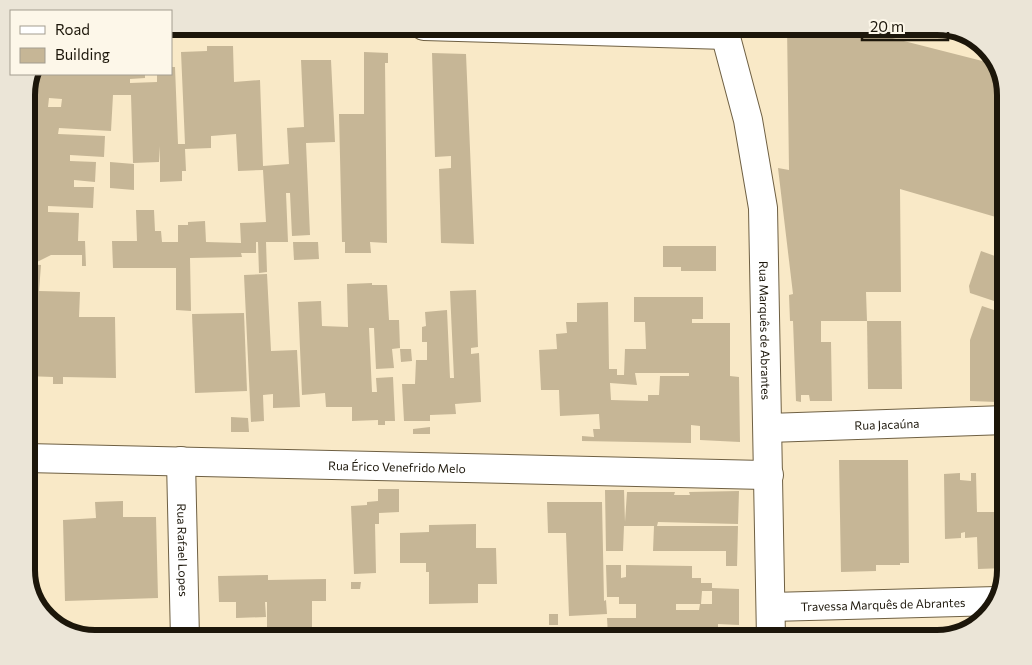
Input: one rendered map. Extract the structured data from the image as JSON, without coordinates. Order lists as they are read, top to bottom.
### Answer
{
  "streets": {
    "street": [
      "Rua Marquês de Abrantes",
      "Rua Jacaúna",
      "Rua Érico Venefrido Melo",
      "Rua Rafael Lopes",
      "Travessa Marquês de Abrantes"
    ]
  },
  "crossings": [
    ["Rua Marquês de Abrantes", "Rua Jacaúna"],
    ["Rua Marquês de Abrantes", "Rua Érico Venefrido Melo"],
    ["Rua Marquês de Abrantes", "Travessa Marquês de Abrantes"],
    ["Rua Érico Venefrido Melo", "Rua Rafael Lopes"]
  ],
  "legend": ["Road", "Building"],
  "scale_bar": "20 m"
}
